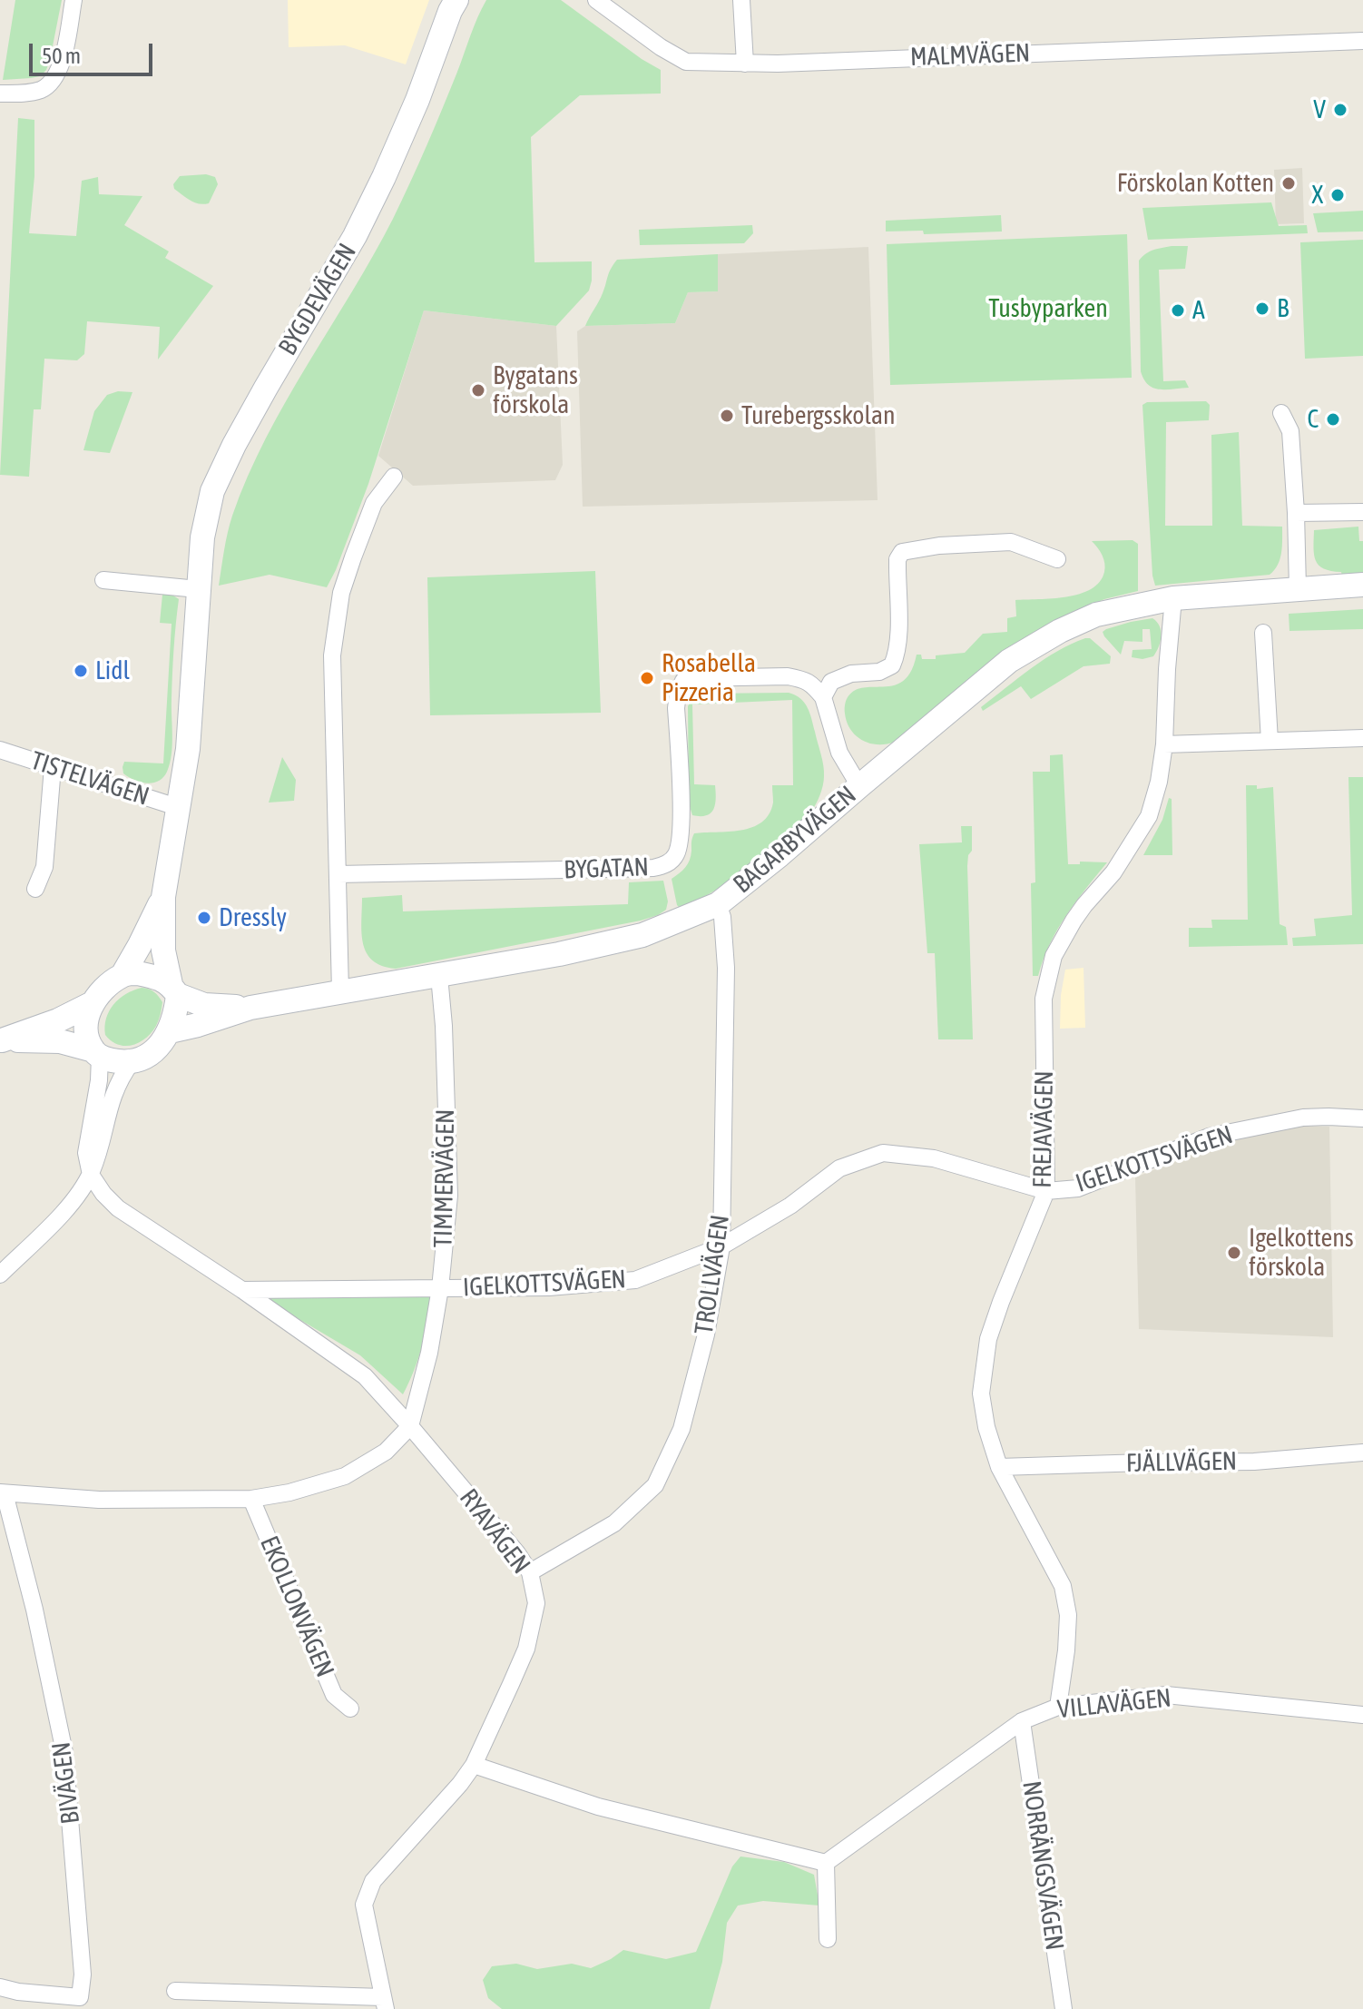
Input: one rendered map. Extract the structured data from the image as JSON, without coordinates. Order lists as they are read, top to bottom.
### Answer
{
  "streets": {
    "street": [
      "MALMVÄGEN",
      "BYGDEVÄGEN",
      "TISTELVÄGEN",
      "BAGARBYVÄGEN",
      "BYGATAN",
      "FREJAVÄGEN",
      "IGELKOTTSVÄGEN",
      "TIMMERVÄGEN",
      "TROLLVÄGEN",
      "FJÄLLVÄGEN",
      "RYAVÄGEN",
      "EKOLLONVÄGEN",
      "VILLAVÄGEN",
      "BIVÄGEN",
      "NORRÄNGSVÄGEN"
    ]
  },
  "crossings": [
    ["BYGDEVÄGEN", "TISTELVÄGEN"],
    ["BYGDEVÄGEN", "BAGARBYVÄGEN"],
    ["BAGARBYVÄGEN", "FREJAVÄGEN"],
    ["BAGARBYVÄGEN", "TIMMERVÄGEN"],
    ["BAGARBYVÄGEN", "TROLLVÄGEN"],
    ["FREJAVÄGEN", "IGELKOTTSVÄGEN"],
    ["FREJAVÄGEN", "FJÄLLVÄGEN"],
    ["FREJAVÄGEN", "VILLAVÄGEN"],
    ["IGELKOTTSVÄGEN", "TIMMERVÄGEN"],
    ["IGELKOTTSVÄGEN", "TROLLVÄGEN"],
    ["IGELKOTTSVÄGEN", "RYAVÄGEN"],
    ["TIMMERVÄGEN", "RYAVÄGEN"],
    ["TIMMERVÄGEN", "EKOLLONVÄGEN"],
    ["TIMMERVÄGEN", "BIVÄGEN"],
    ["TROLLVÄGEN", "RYAVÄGEN"],
    ["VILLAVÄGEN", "NORRÄNGSVÄGEN"]
  ],
  "parks": ["Tusbyparken"],
  "places": [
    "V",
    "Förskolan Kotten",
    "X",
    "B",
    "A",
    "Bygatans förskola",
    "Turebergsskolan",
    "C",
    "Lidl",
    "Rosabella Pizzeria",
    "Dressly",
    "Igelkottens förskola"
  ],
  "scale_bar": "50 m"
}
